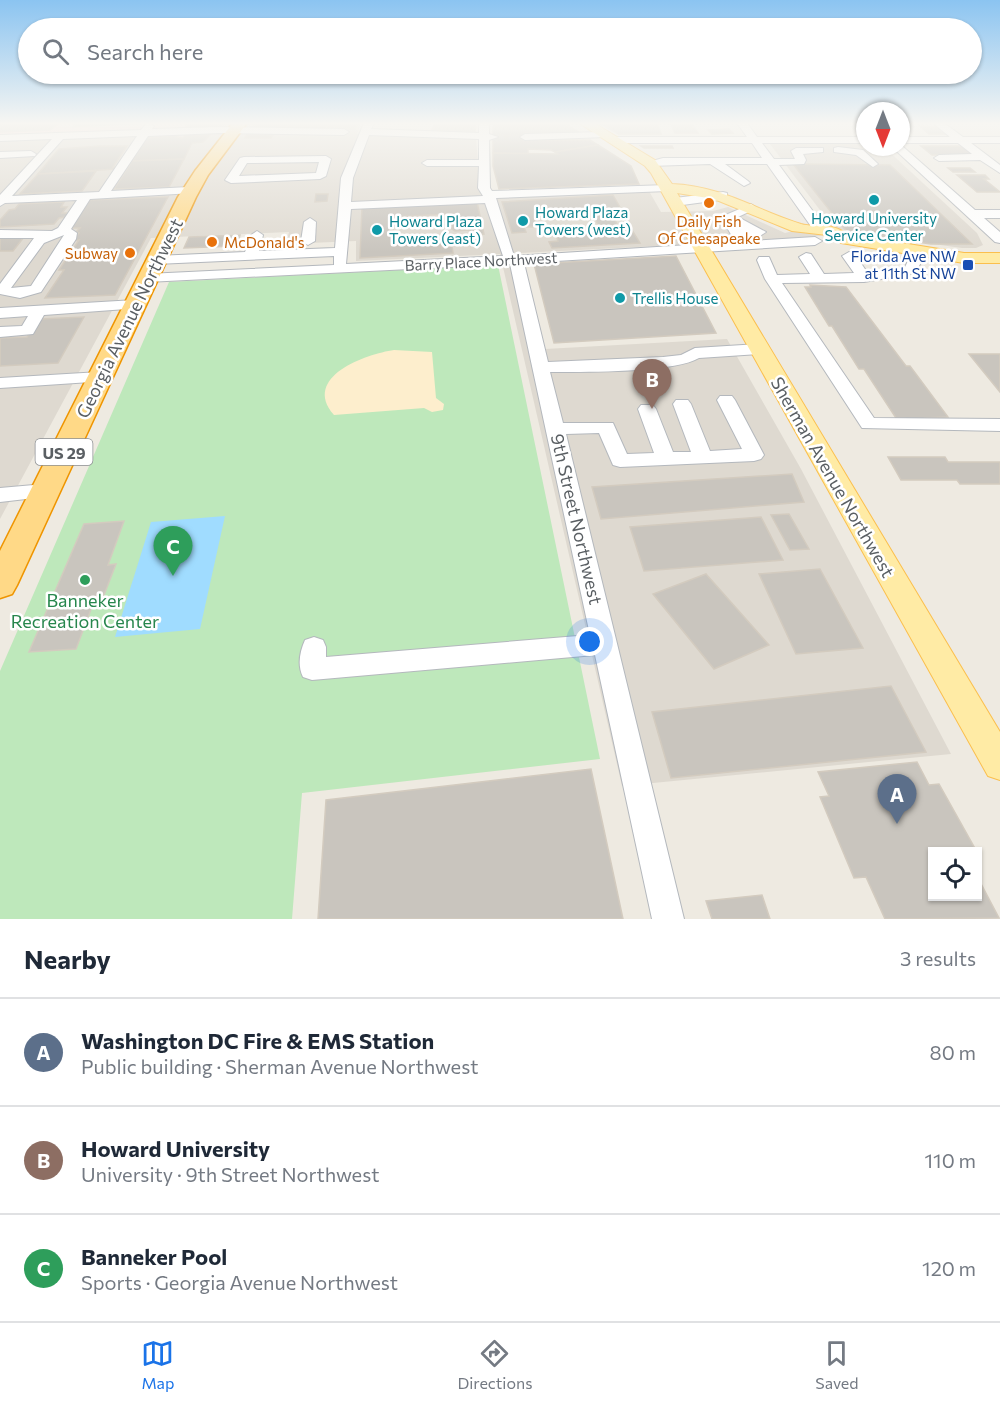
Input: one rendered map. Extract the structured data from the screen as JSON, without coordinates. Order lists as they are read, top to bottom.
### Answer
{
  "streets": {
    "highway": ["Georgia Avenue Northwest", "US 29"],
    "main road": ["Sherman Avenue Northwest"],
    "street": ["Barry Place Northwest", "9th Street Northwest"]
  },
  "crossings": [
    ["Barry Place Northwest", "Georgia Avenue Northwest"],
    ["Barry Place Northwest", "Sherman Avenue Northwest"],
    ["Barry Place Northwest", "9th Street Northwest"]
  ],
  "places": {
    "other": [
      "Howard University Service Center",
      "Daily Fish Of Chesapeake",
      "Howard Plaza Towers (west)",
      "Howard Plaza Towers (east)",
      "McDonald's",
      "Subway",
      "Trellis House",
      "Banneker Recreation Center"
    ],
    "transit": ["Florida Ave NW at 11th St NW"]
  },
  "north": "bottom",
  "page": {
    "search": "Search here",
    "pins": ["B", "C", "A"],
    "heading": ["Nearby", "3 results"],
    "list": [
      {
        "mark": "A",
        "name": "Washington DC Fire & EMS Station",
        "note": "Public building · Sherman Avenue Northwest",
        "value": "80 m"
      },
      {
        "mark": "B",
        "name": "Howard University",
        "note": "University · 9th Street Northwest",
        "value": "110 m"
      },
      {
        "mark": "C",
        "name": "Banneker Pool",
        "note": "Sports · Georgia Avenue Northwest",
        "value": "120 m"
      }
    ],
    "nav": ["Map", "Directions", "Saved"]
  }
}
